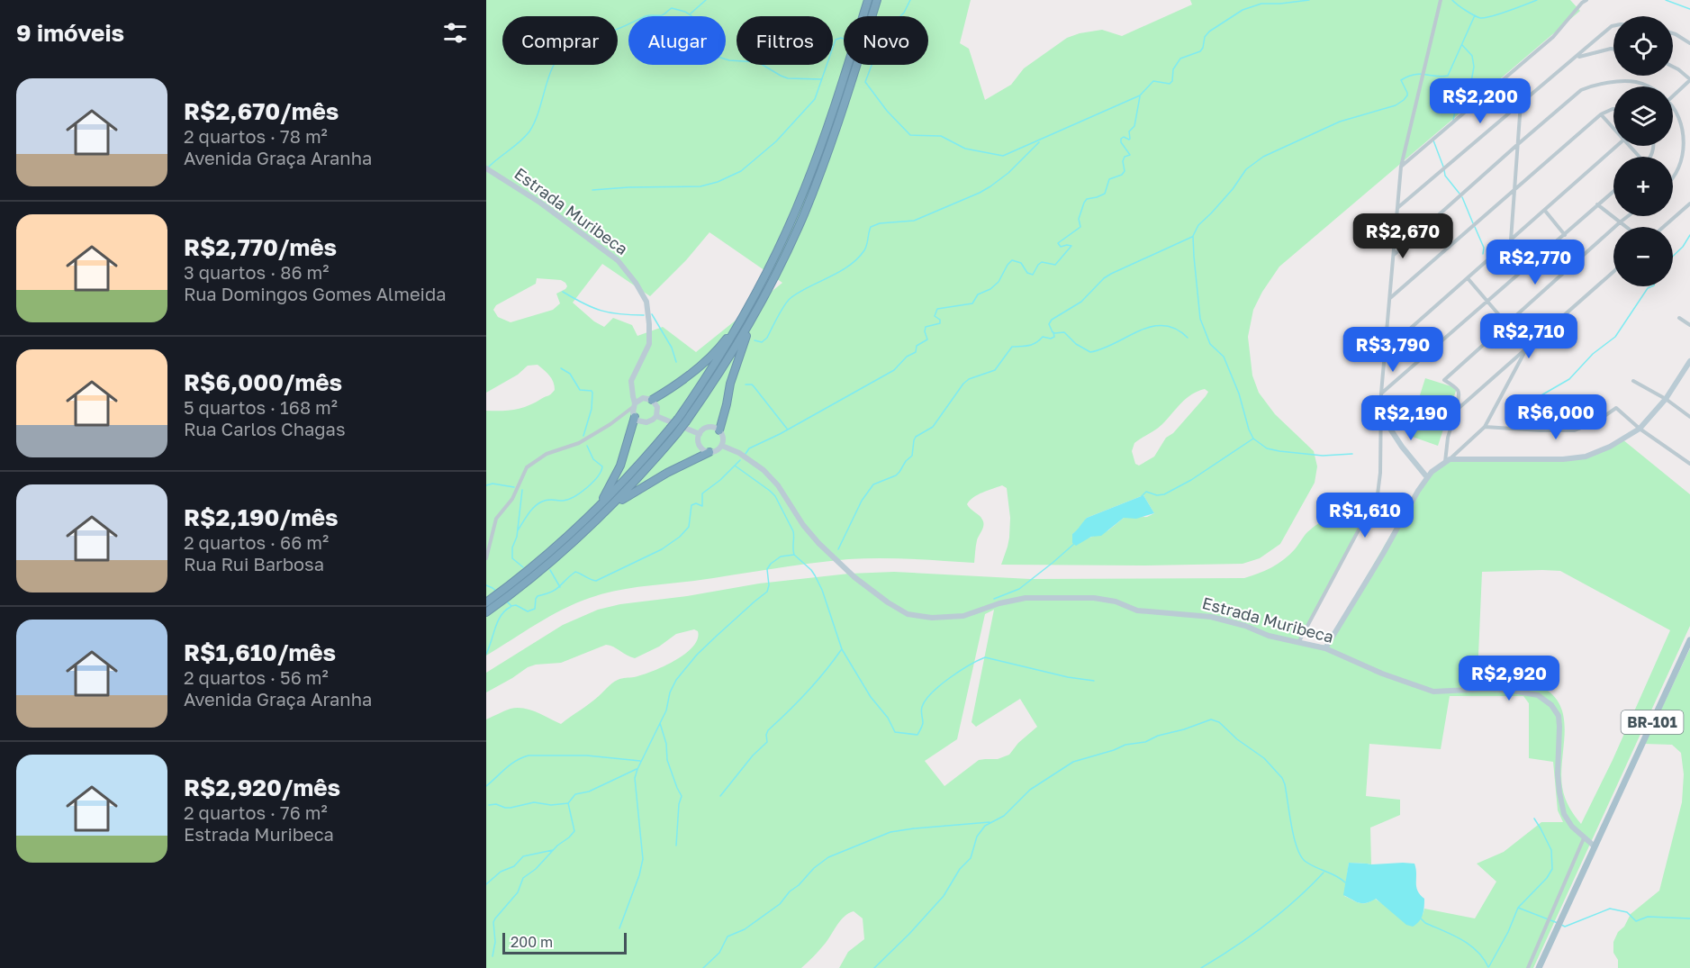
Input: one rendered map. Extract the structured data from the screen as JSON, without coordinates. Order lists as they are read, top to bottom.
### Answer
{
  "streets": {
    "main road": ["BR-101"],
    "street": ["Estrada Muribeca"]
  },
  "crossings": [
    ["Estrada Muribeca", "BR-101"]
  ],
  "scale_bar": "200 m",
  "page": {
    "heading": "9 imóveis",
    "map_buttons": ["+", "−"],
    "chip": [
      "Comprar",
      "Alugar",
      "Filtros",
      "Novo"
    ],
    "list": [
      {
        "name": "R$2,670/mês",
        "note": "2 quartos · 78 m² · Avenida Graça Aranha"
      },
      {
        "name": "R$2,770/mês",
        "note": "3 quartos · 86 m² · Rua Domingos Gomes Almeida"
      },
      {
        "name": "R$6,000/mês",
        "note": "5 quartos · 168 m² · Rua Carlos Chagas"
      },
      {
        "name": "R$2,190/mês",
        "note": "2 quartos · 66 m² · Rua Rui Barbosa"
      },
      {
        "name": "R$1,610/mês",
        "note": "2 quartos · 56 m² · Avenida Graça Aranha"
      },
      {
        "name": "R$2,920/mês",
        "note": "2 quartos · 76 m² · Estrada Muribeca"
      }
    ],
    "price": [
      "R$2,200",
      "R$2,670",
      "R$2,770",
      "R$2,710",
      "R$3,790",
      "R$6,000",
      "R$2,190",
      "R$1,610",
      "R$2,920"
    ],
    "scale": "200 m"
  }
}
